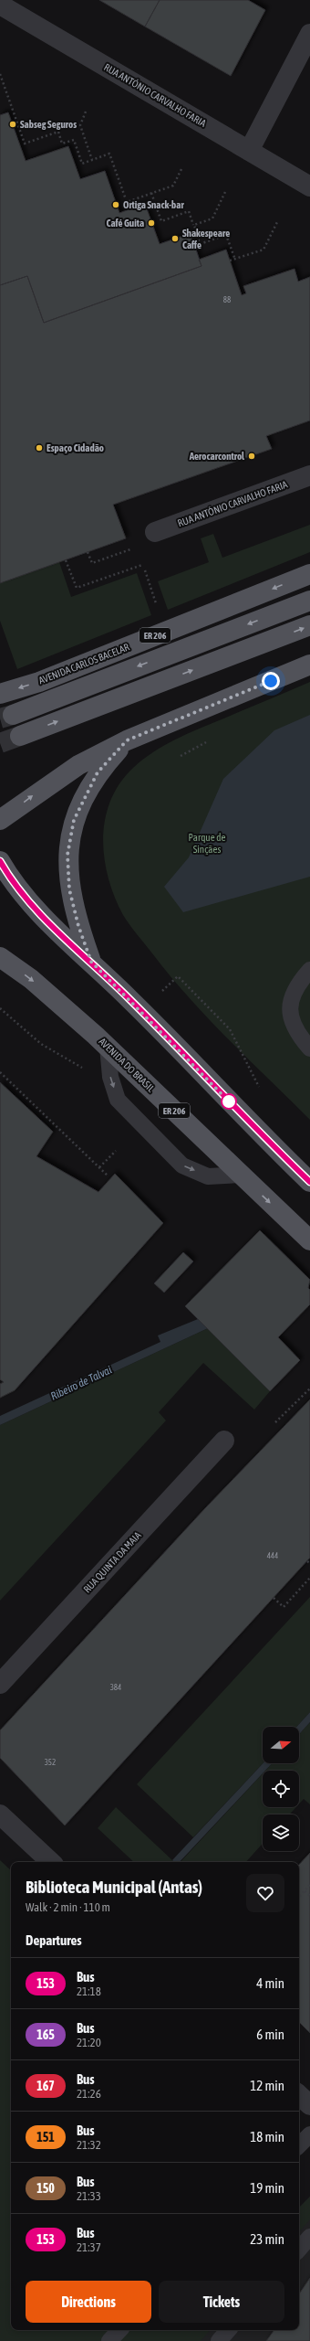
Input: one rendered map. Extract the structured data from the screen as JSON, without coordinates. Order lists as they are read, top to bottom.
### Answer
{
  "streets": {
    "main road": ["ER 206", "AVENIDA CARLOS BACELAR", "AVENIDA DO BRASIL"],
    "street": ["RUA ANTÓNIO CARVALHO FARIA", "RUA QUINTA DA MAIA"]
  },
  "water": ["Ribeiro de Talvai"],
  "parks": ["Parque de Sinçães"],
  "places": [
    "Sabseg Seguros",
    "Ortiga Snack-bar",
    "Café Guita",
    "Shakespeare Caffe",
    "Espaço Cidadão",
    "Aerocarcontrol"
  ],
  "lines": ["bus line 153"],
  "house_numbers": [
    "88",
    "444",
    "384",
    "352"
  ],
  "north": "right",
  "page": {
    "heading": [
      ["Biblioteca Municipal (Antas)", "Walk · 2 min · 110 m"],
      "Departures"
    ],
    "list": [
      {
        "mark": "153",
        "name": "Bus",
        "note": "21:18",
        "value": "4 min"
      },
      {
        "mark": "165",
        "name": "Bus",
        "note": "21:20",
        "value": "6 min"
      },
      {
        "mark": "167",
        "name": "Bus",
        "note": "21:26",
        "value": "12 min"
      },
      {
        "mark": "151",
        "name": "Bus",
        "note": "21:32",
        "value": "18 min"
      },
      {
        "mark": "150",
        "name": "Bus",
        "note": "21:33",
        "value": "19 min"
      },
      {
        "mark": "153",
        "name": "Bus",
        "note": "21:37",
        "value": "23 min"
      }
    ],
    "buttons": ["Directions", "Tickets"]
  }
}
